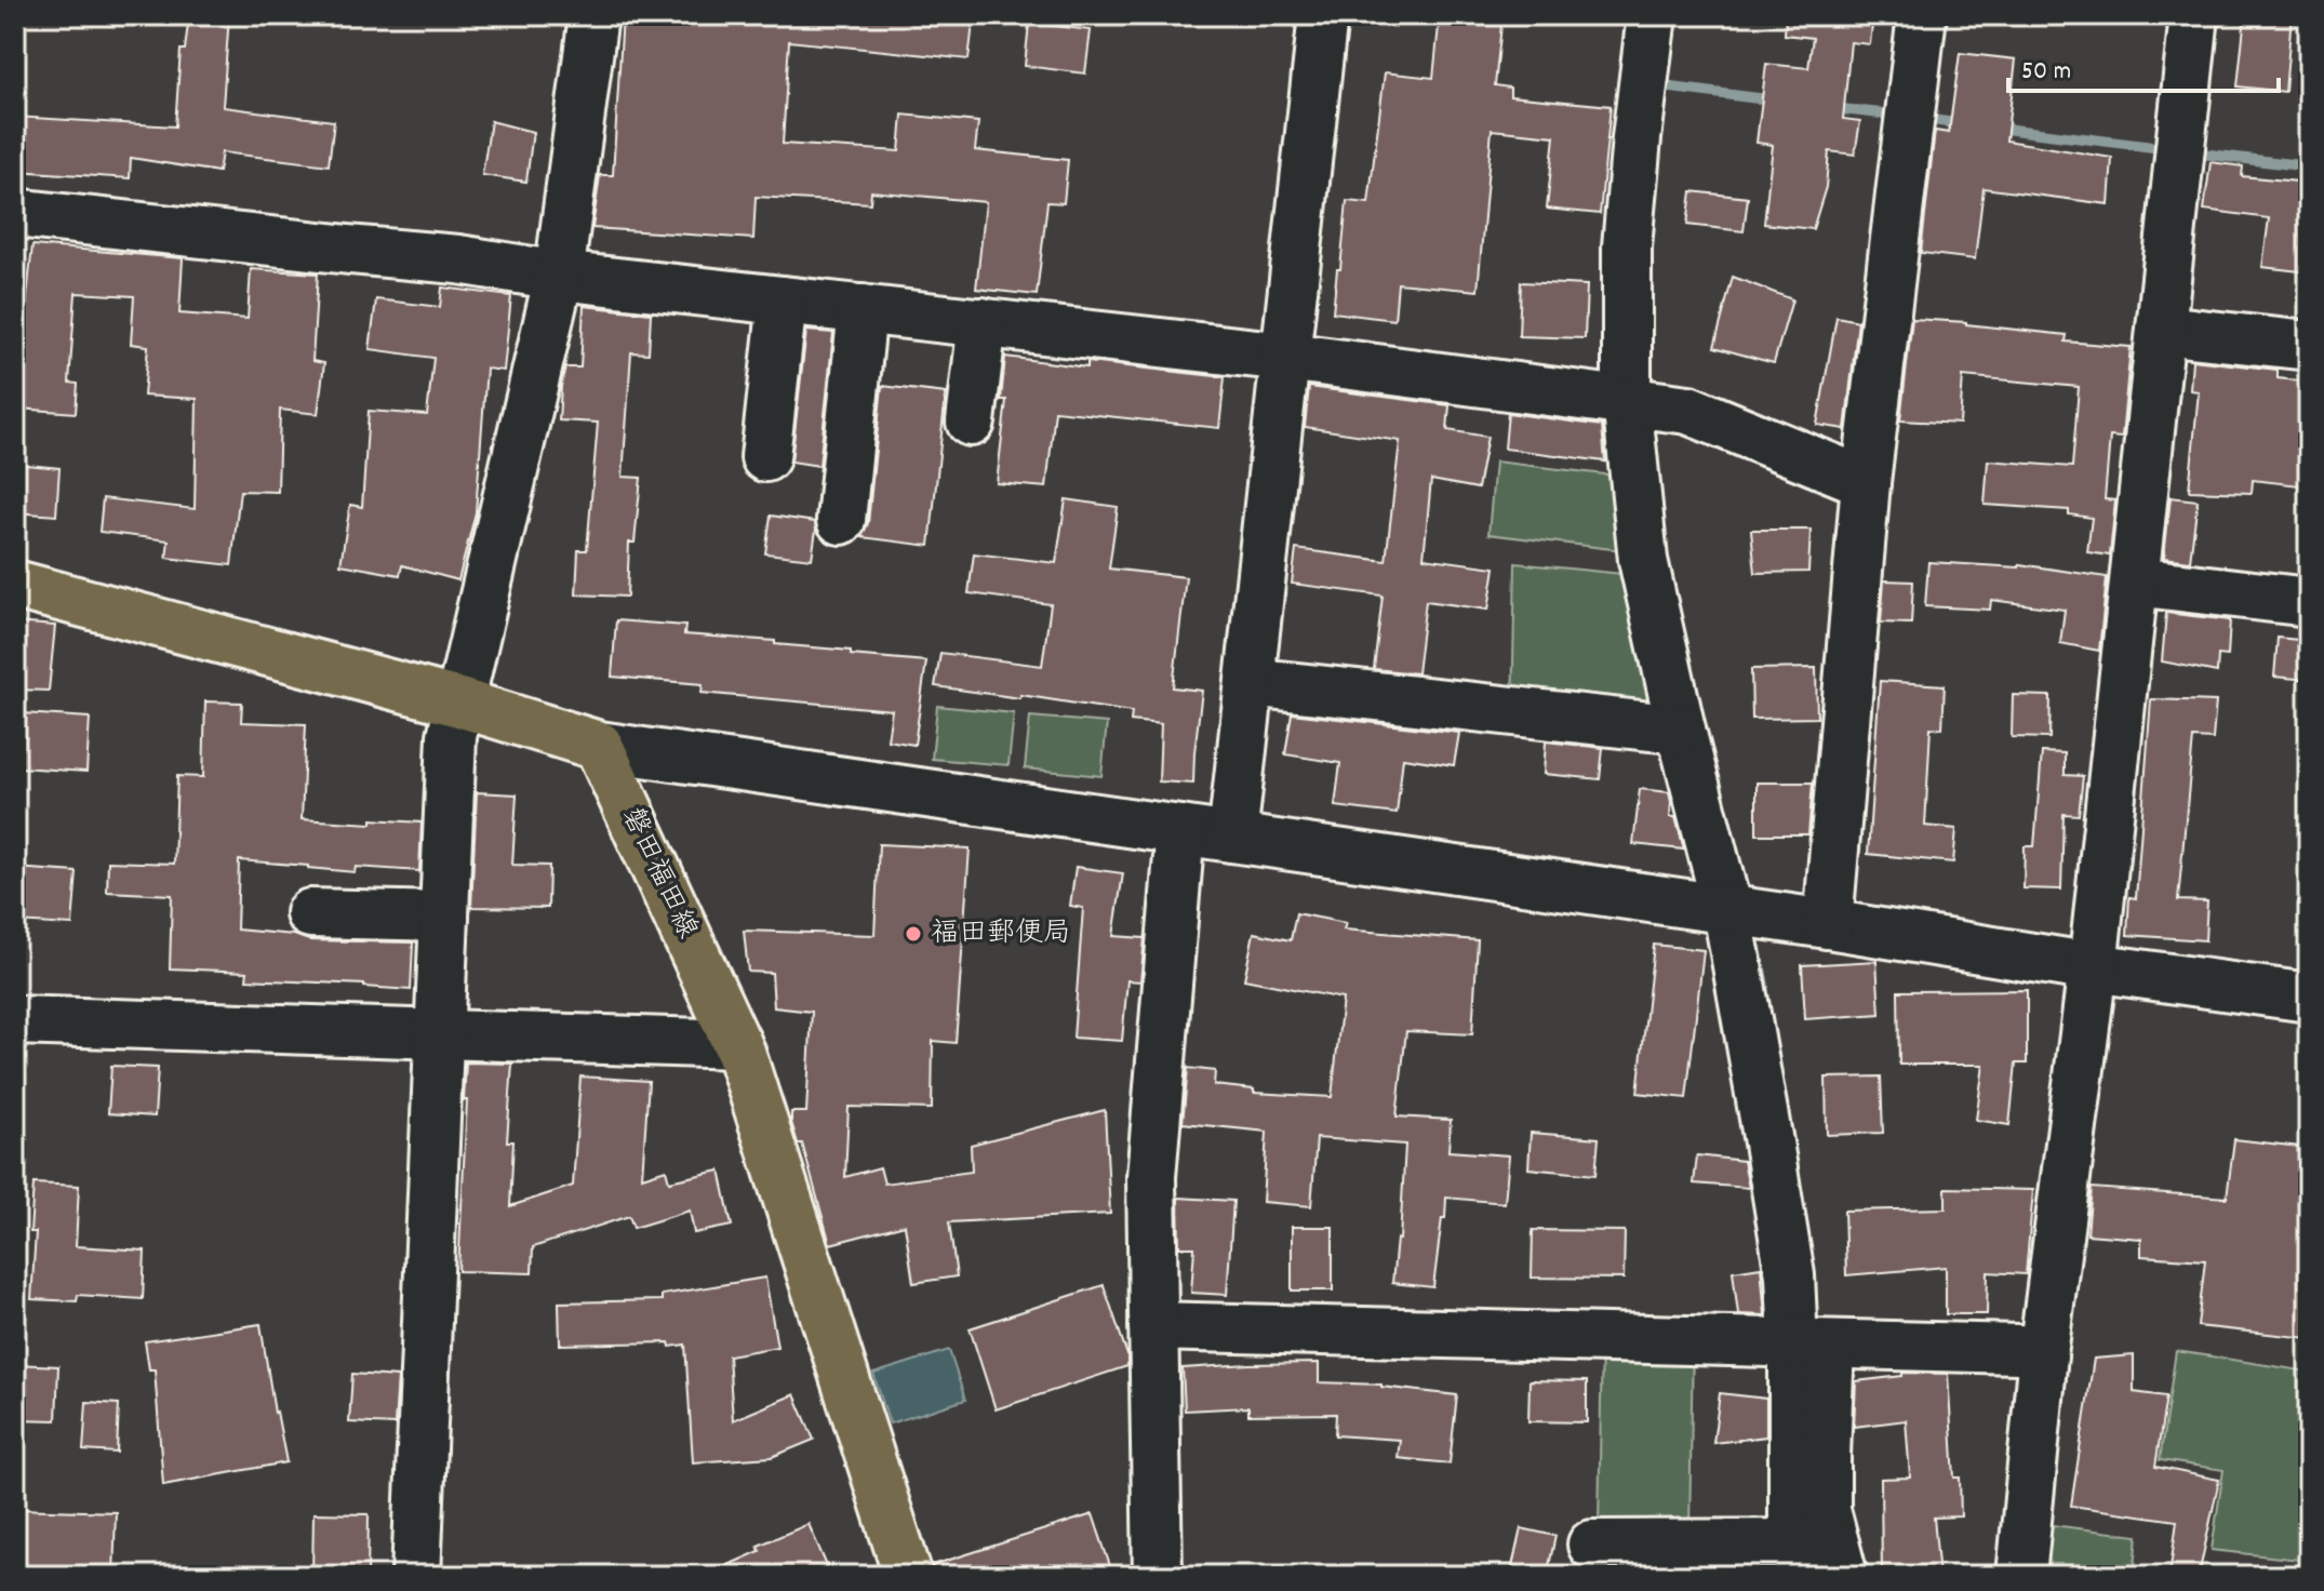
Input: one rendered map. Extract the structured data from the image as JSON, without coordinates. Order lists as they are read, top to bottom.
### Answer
{
  "streets": {
    "main road": ["磐田福田線"]
  },
  "places": ["福田郵便局"],
  "scale_bar": "50 m"
}
